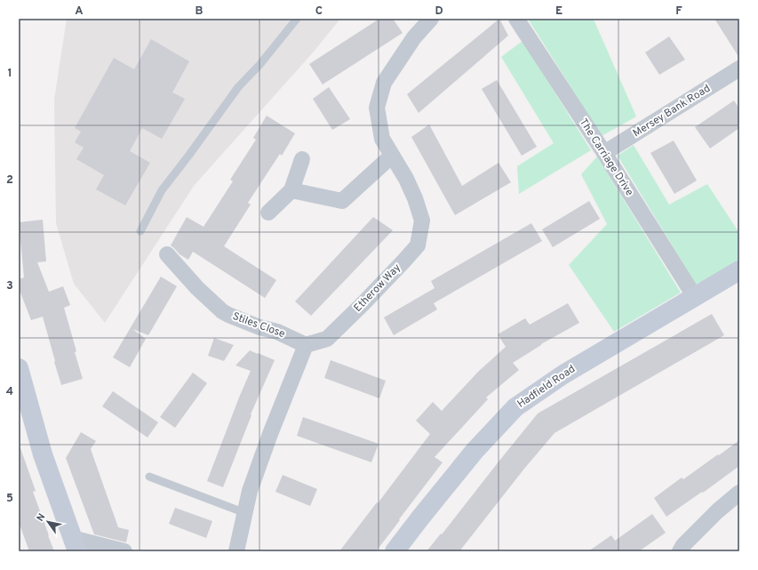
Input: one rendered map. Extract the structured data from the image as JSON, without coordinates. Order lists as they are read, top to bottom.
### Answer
{
  "streets": {
    "street": [
      "Mersey Bank Road",
      "The Carriage Drive",
      "Etherow Way",
      "Stiles Close",
      "Hadfield Road"
    ]
  },
  "crossings": [
    ["Mersey Bank Road", "The Carriage Drive"],
    ["The Carriage Drive", "Hadfield Road"],
    ["Etherow Way", "Stiles Close"]
  ],
  "north": "top left",
  "grid": {
    "columns": [
      "A",
      "B",
      "C",
      "D",
      "E",
      "F"
    ],
    "rows": [
      "1",
      "2",
      "3",
      "4",
      "5"
    ]
  }
}
